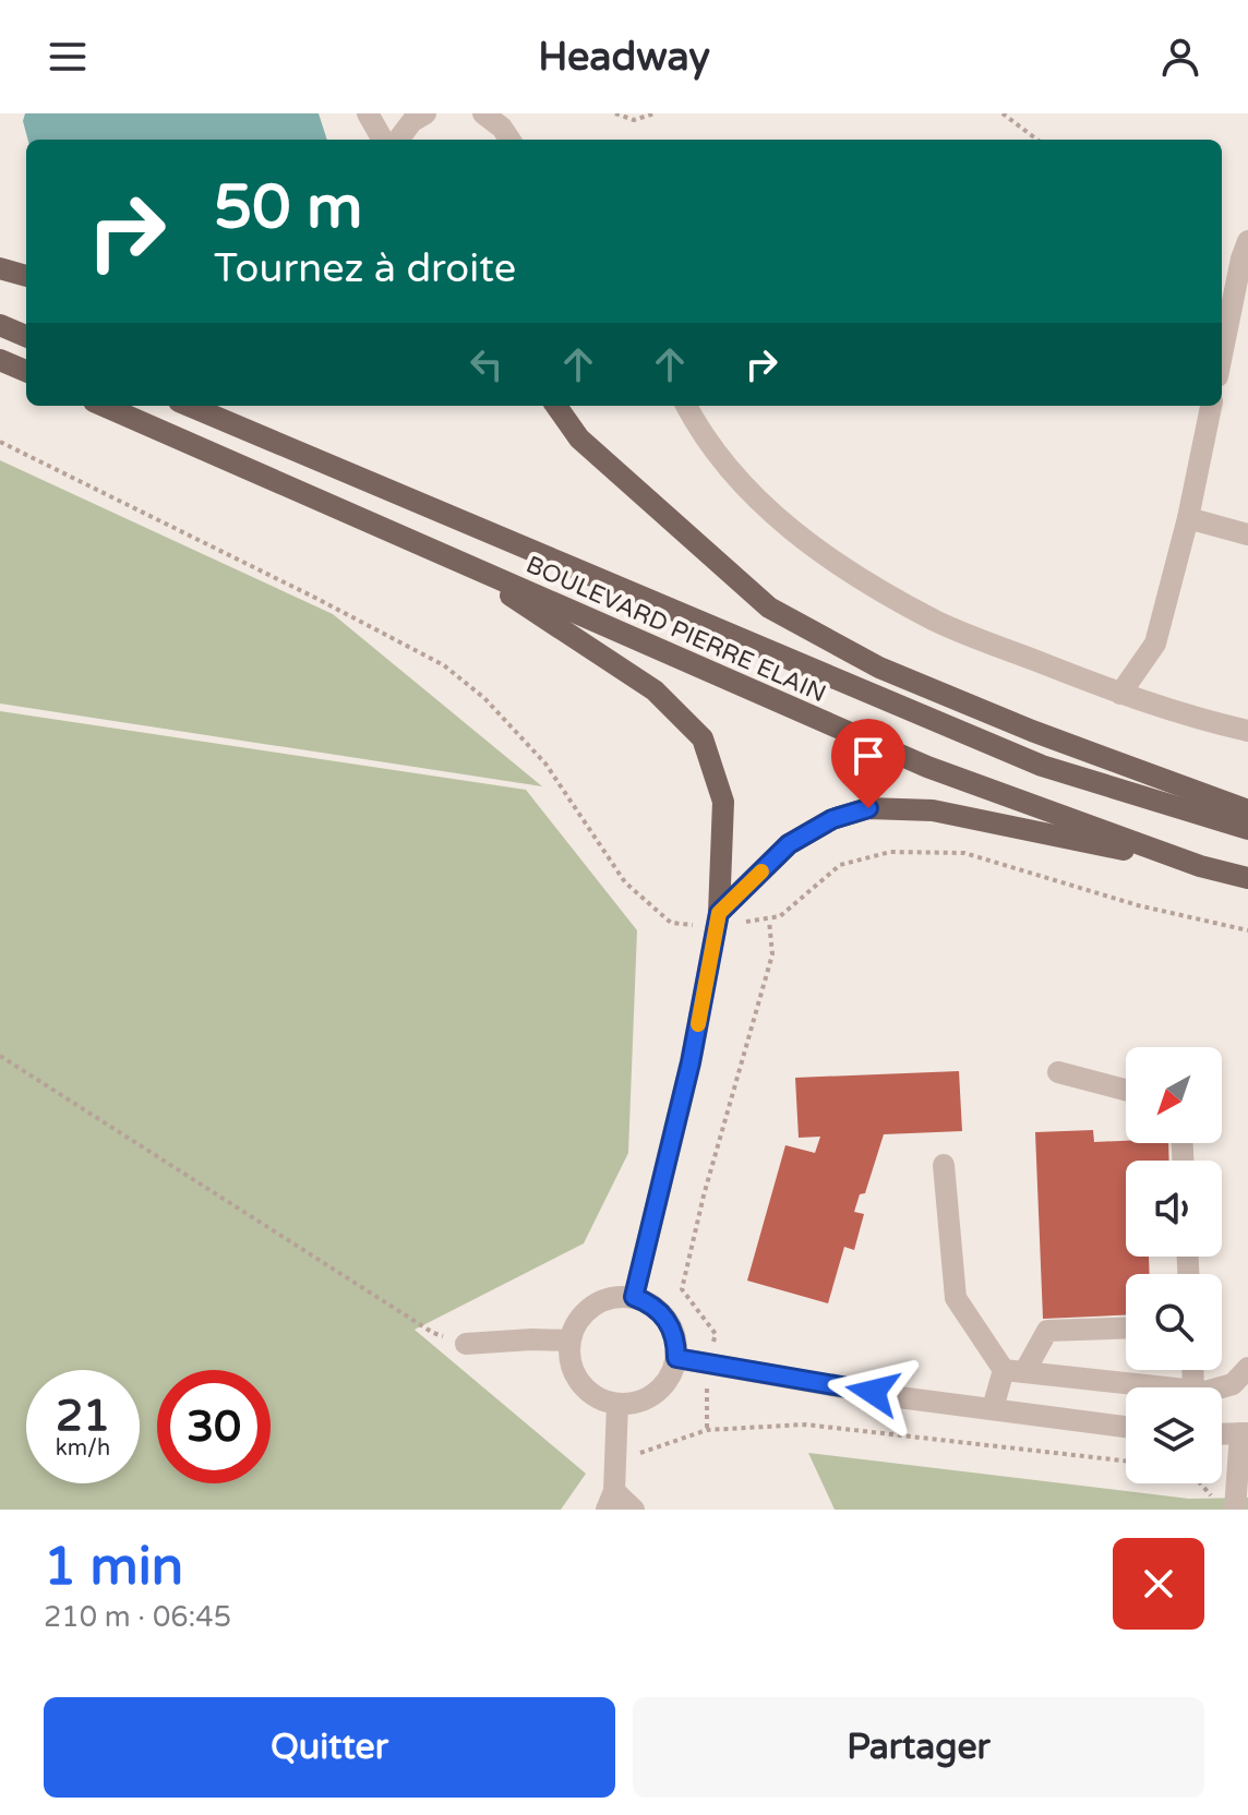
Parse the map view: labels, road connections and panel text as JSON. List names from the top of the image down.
{
  "streets": {
    "main road": ["BOULEVARD PIERRE ELAIN"]
  },
  "north": "bottom left",
  "page": {
    "header": "Headway",
    "turn": ["50 m", "Tournez à droite"],
    "speed": "21 km/h",
    "limit": "30",
    "heading": ["1 min", "210 m · 06:45"],
    "buttons": ["Quitter", "Partager"]
  }
}
